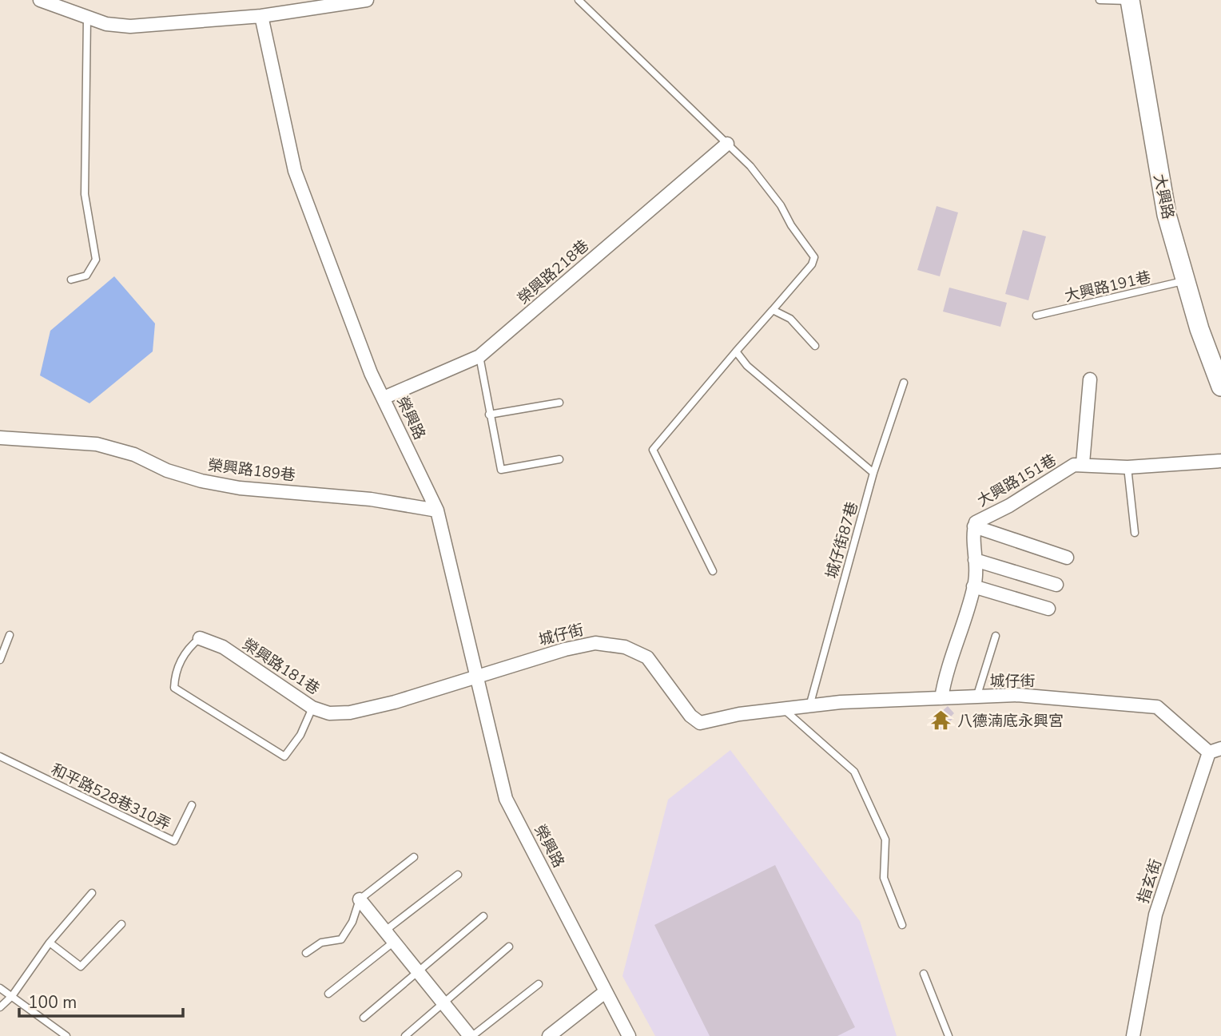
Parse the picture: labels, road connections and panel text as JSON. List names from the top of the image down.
{
  "streets": {
    "street": [
      "大興路",
      "榮興路218巷",
      "榮興路",
      "榮興路189巷",
      "大興路151巷",
      "城仔街",
      "榮興路181巷",
      "指玄街"
    ],
    "lane": ["大興路191巷", "城仔街87巷", "和平路528巷310弄"]
  },
  "crossings": [
    ["大興路", "大興路191巷"],
    ["榮興路218巷", "榮興路"],
    ["榮興路", "榮興路189巷"],
    ["榮興路", "城仔街"],
    ["榮興路", "榮興路181巷"],
    ["大興路151巷", "城仔街"],
    ["城仔街87巷", "城仔街"],
    ["城仔街", "榮興路181巷"],
    ["城仔街", "指玄街"]
  ],
  "places": {
    "temple": ["八德湳底永興宮"]
  },
  "scale_bar": "100 m"
}
